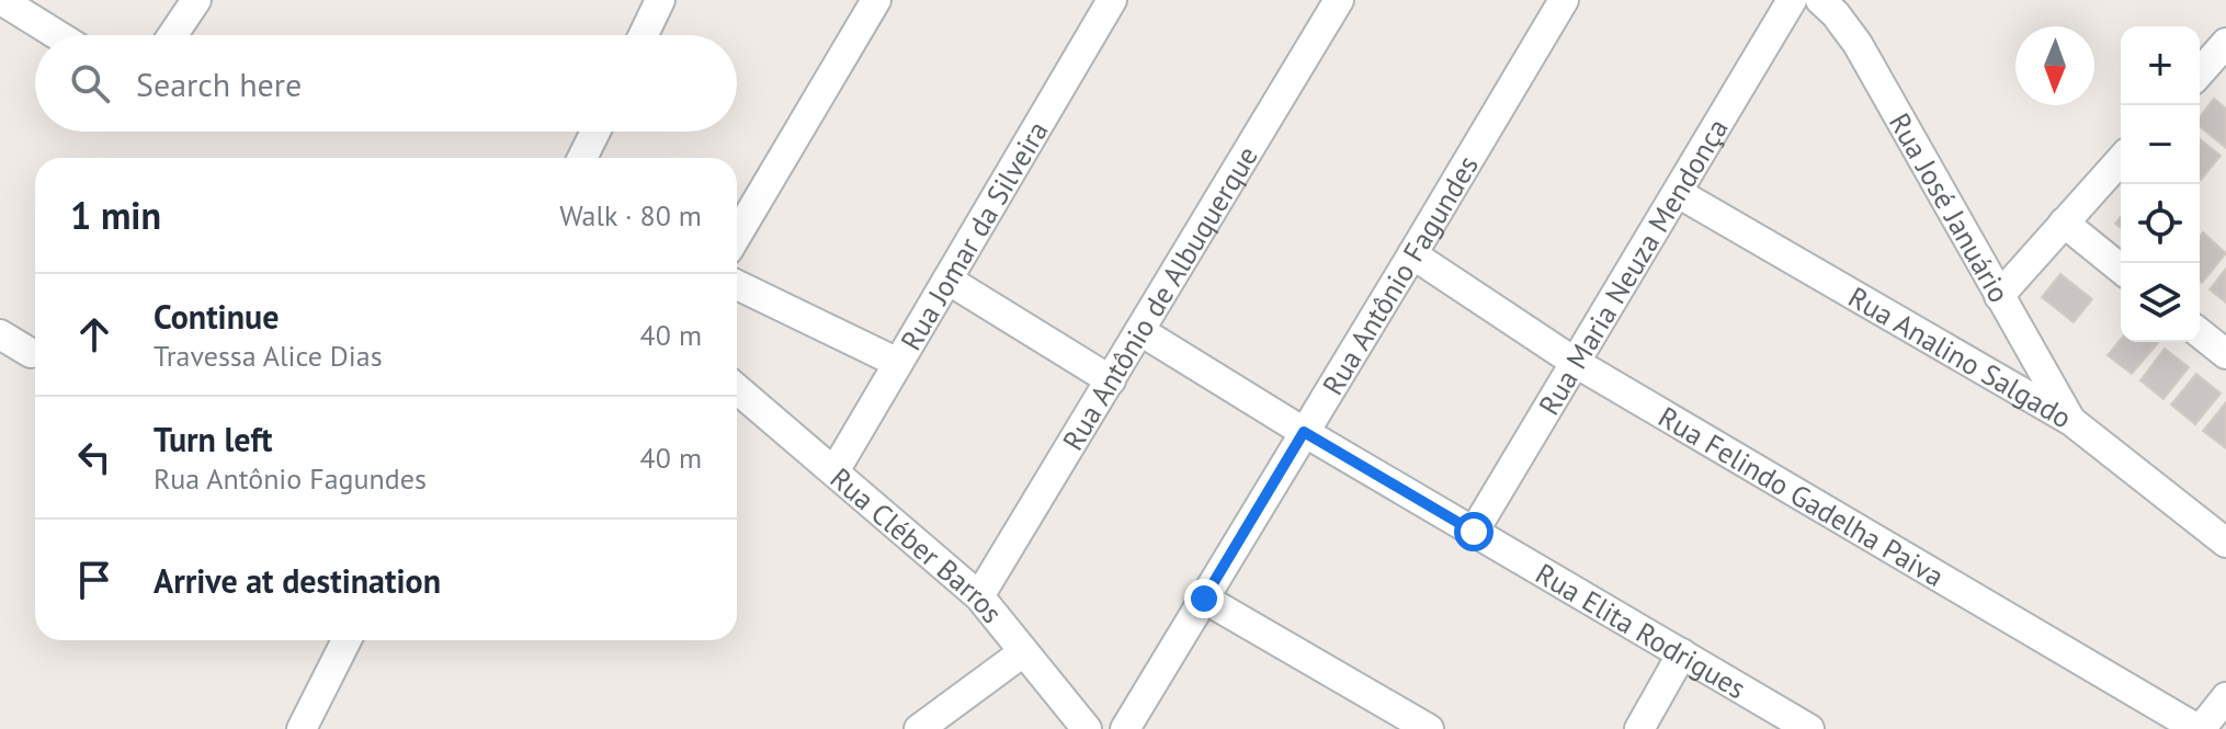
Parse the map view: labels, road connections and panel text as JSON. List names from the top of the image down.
{
  "streets": {
    "street": [
      "Rua José Januário",
      "Rua Jomar da Silveira",
      "Rua Maria Neuza Mendonça",
      "Rua Antônio Fagundes",
      "Rua Antônio de Albuquerque",
      "Rua Analino Salgado",
      "Rua Felindo Gadelha Paiva",
      "Rua Cléber Barros",
      "Rua Elita Rodrigues"
    ]
  },
  "crossings": [
    ["Rua José Januário", "Rua Analino Salgado"],
    ["Rua Jomar da Silveira", "Rua Cléber Barros"],
    ["Rua Maria Neuza Mendonça", "Rua Analino Salgado"],
    ["Rua Maria Neuza Mendonça", "Rua Felindo Gadelha Paiva"],
    ["Rua Maria Neuza Mendonça", "Rua Elita Rodrigues"],
    ["Rua Antônio Fagundes", "Rua Felindo Gadelha Paiva"],
    ["Rua Antônio Fagundes", "Rua Elita Rodrigues"],
    ["Rua Antônio de Albuquerque", "Rua Cléber Barros"],
    ["Rua Antônio de Albuquerque", "Rua Elita Rodrigues"]
  ],
  "north": "bottom",
  "page": {
    "map_buttons": ["+", "−"],
    "search": "Search here",
    "heading": ["1 min", "Walk · 80 m"],
    "list": [
      ["Continue", "Travessa Alice Dias", "40 m"],
      ["Turn left", "Rua Antônio Fagundes", "40 m"],
      "Arrive at destination"
    ]
  }
}
